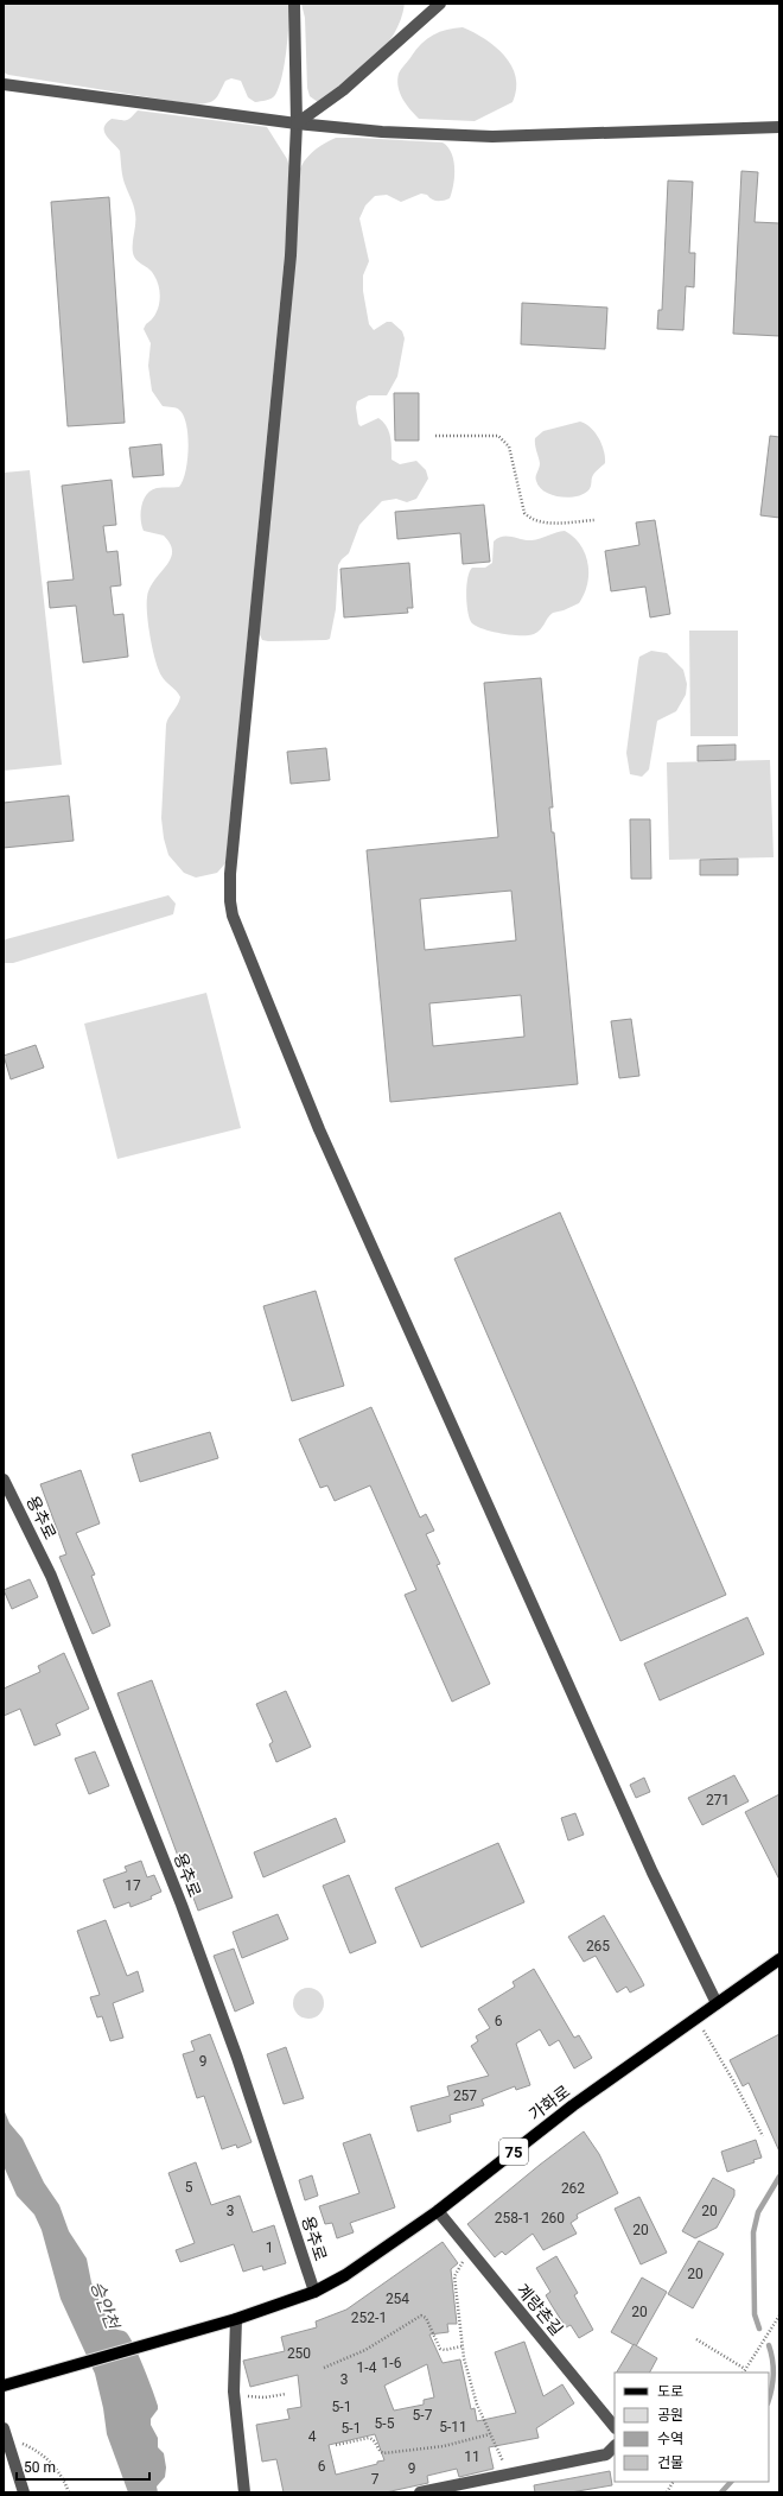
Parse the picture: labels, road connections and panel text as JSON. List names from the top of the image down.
{
  "streets": {
    "main road": ["가화로", "75"],
    "street": ["용추로", "계량촌길"]
  },
  "crossings": [
    ["용추로", "가화로"],
    ["가화로", "75"],
    ["가화로", "계량촌길"]
  ],
  "water": ["승안천"],
  "house_numbers": [
    "271",
    "17",
    "265",
    "6",
    "9",
    "257",
    "5",
    "262",
    "3",
    "20",
    "258-1",
    "260",
    "20",
    "1",
    "20",
    "254",
    "20",
    "252-1",
    "250",
    "1-6",
    "1-4",
    "3",
    "5-1",
    "5-7",
    "5-5",
    "5-11",
    "5-1",
    "4",
    "11",
    "6",
    "9",
    "7"
  ],
  "legend": [
    "도로",
    "공원",
    "수역",
    "건물"
  ],
  "scale_bar": "50 m"
}
